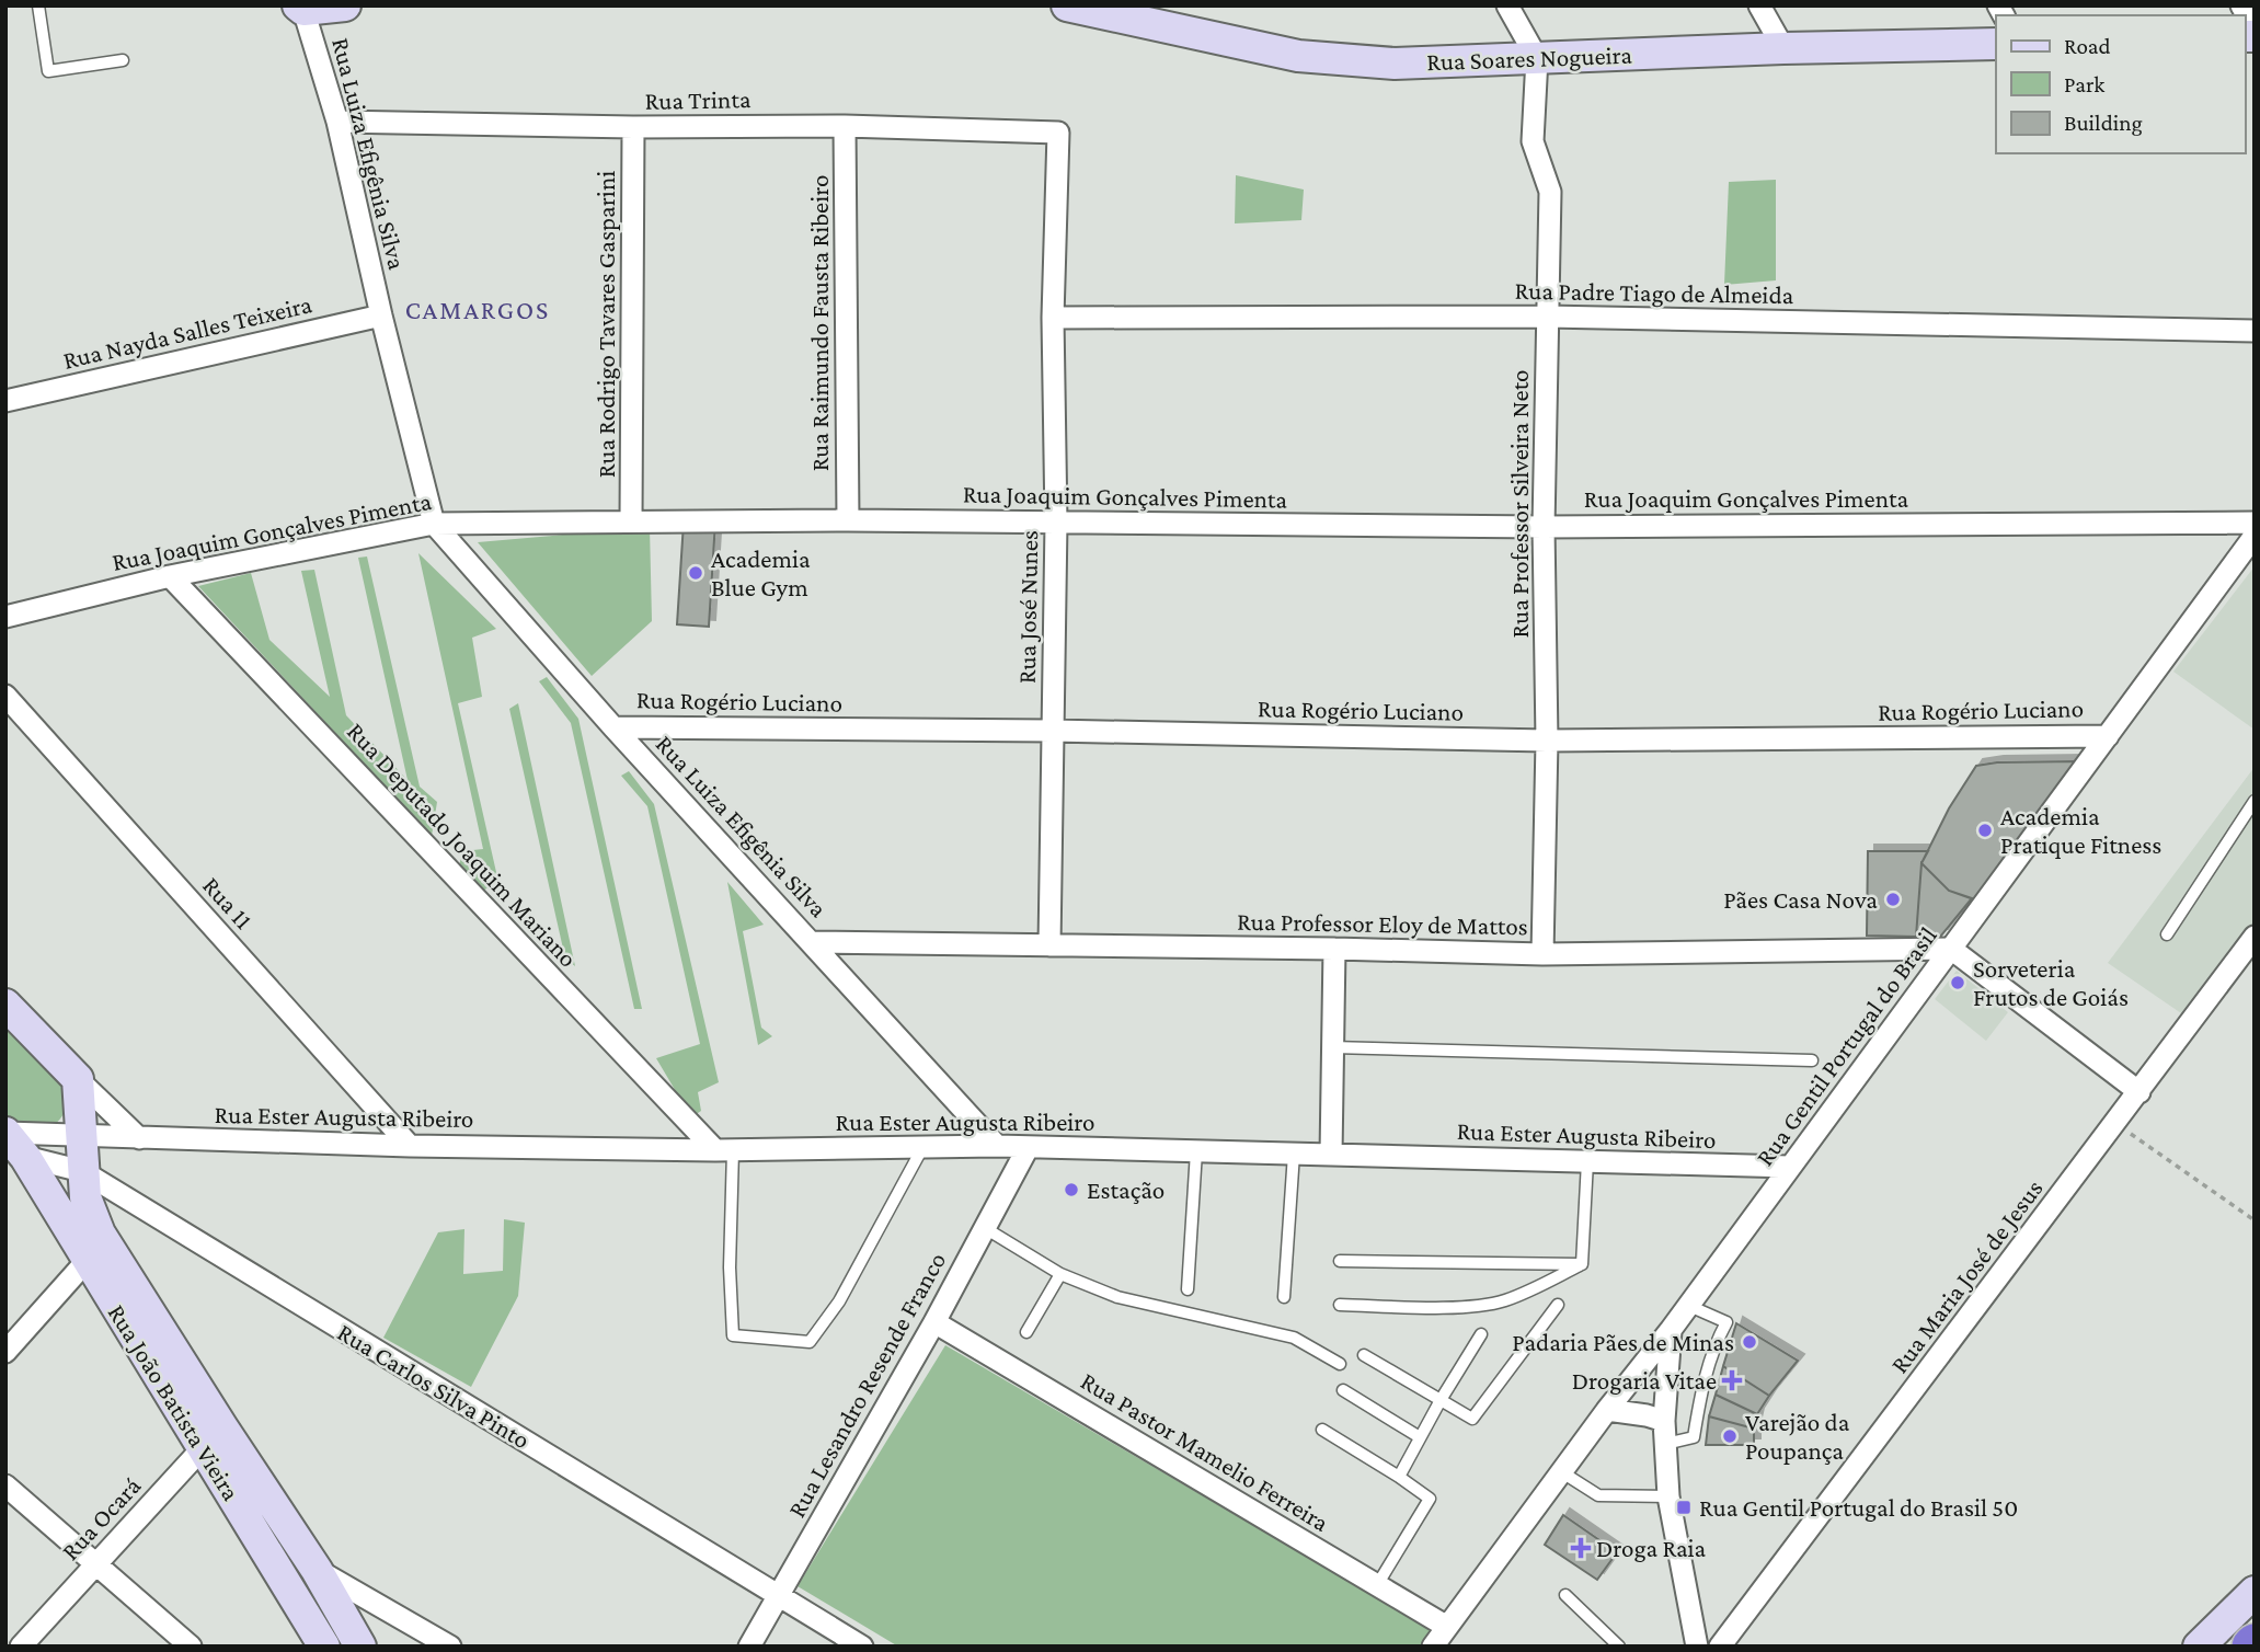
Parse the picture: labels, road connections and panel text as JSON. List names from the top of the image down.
{
  "streets": {
    "street": [
      "Rua Soares Nogueira",
      "Rua Trinta",
      "Rua Luiza Efigênia Silva",
      "Rua Padre Tiago de Almeida",
      "Rua Raimundo Fausta Ribeiro",
      "Rua Rodrigo Tavares Gasparini",
      "Rua Nayda Salles Teixeira",
      "Rua Joaquim Gonçalves Pimenta",
      "Rua Professor Silveira Neto",
      "Rua José Nunes",
      "Rua Rogério Luciano",
      "Rua Deputado Joaquim Mariano",
      "Rua 11",
      "Rua Professor Eloy de Mattos",
      "Rua Gentil Portugal do Brasil",
      "Rua Ester Augusta Ribeiro",
      "Rua Maria José de Jesus",
      "Rua Lesandro Resende Franco",
      "Rua Carlos Silva Pinto",
      "Rua João Batista Vieira",
      "Rua Pastor Mamelio Ferreira",
      "Rua Ocará"
    ]
  },
  "crossings": [
    ["Rua Soares Nogueira", "Rua Professor Silveira Neto"],
    ["Rua Trinta", "Rua Luiza Efigênia Silva"],
    ["Rua Trinta", "Rua Raimundo Fausta Ribeiro"],
    ["Rua Trinta", "Rua Rodrigo Tavares Gasparini"],
    ["Rua Trinta", "Rua José Nunes"],
    ["Rua Luiza Efigênia Silva", "Rua Nayda Salles Teixeira"],
    ["Rua Luiza Efigênia Silva", "Rua Joaquim Gonçalves Pimenta"],
    ["Rua Luiza Efigênia Silva", "Rua Rogério Luciano"],
    ["Rua Luiza Efigênia Silva", "Rua Professor Eloy de Mattos"],
    ["Rua Luiza Efigênia Silva", "Rua Ester Augusta Ribeiro"],
    ["Rua Padre Tiago de Almeida", "Rua Professor Silveira Neto"],
    ["Rua Padre Tiago de Almeida", "Rua José Nunes"],
    ["Rua Raimundo Fausta Ribeiro", "Rua Joaquim Gonçalves Pimenta"],
    ["Rua Rodrigo Tavares Gasparini", "Rua Joaquim Gonçalves Pimenta"],
    ["Rua Joaquim Gonçalves Pimenta", "Rua Professor Silveira Neto"],
    ["Rua Joaquim Gonçalves Pimenta", "Rua José Nunes"],
    ["Rua Joaquim Gonçalves Pimenta", "Rua Deputado Joaquim Mariano"],
    ["Rua Professor Silveira Neto", "Rua Rogério Luciano"],
    ["Rua Professor Silveira Neto", "Rua Professor Eloy de Mattos"],
    ["Rua José Nunes", "Rua Rogério Luciano"],
    ["Rua José Nunes", "Rua Professor Eloy de Mattos"],
    ["Rua Rogério Luciano", "Rua Gentil Portugal do Brasil"],
    ["Rua Deputado Joaquim Mariano", "Rua Ester Augusta Ribeiro"],
    ["Rua 11", "Rua Ester Augusta Ribeiro"],
    ["Rua Professor Eloy de Mattos", "Rua Gentil Portugal do Brasil"],
    ["Rua Gentil Portugal do Brasil", "Rua Ester Augusta Ribeiro"],
    ["Rua Gentil Portugal do Brasil", "Rua Pastor Mamelio Ferreira"],
    ["Rua Ester Augusta Ribeiro", "Rua Lesandro Resende Franco"],
    ["Rua Ester Augusta Ribeiro", "Rua Carlos Silva Pinto"],
    ["Rua Ester Augusta Ribeiro", "Rua João Batista Vieira"],
    ["Rua Lesandro Resende Franco", "Rua Carlos Silva Pinto"],
    ["Rua Lesandro Resende Franco", "Rua Pastor Mamelio Ferreira"],
    ["Rua Carlos Silva Pinto", "Rua João Batista Vieira"],
    ["Rua João Batista Vieira", "Rua Ocará"]
  ],
  "districts": ["CAMARGOS"],
  "places": {
    "other": [
      "Academia Blue Gym",
      "Academia Pratique Fitness",
      "Pães Casa Nova",
      "Sorveteria Frutos de Goiás",
      "Estação",
      "Padaria Pães de Minas",
      "Varejão da Poupança"
    ],
    "health": ["Drogaria Vitae", "Droga Raia"],
    "transit": ["Rua Gentil Portugal do Brasil 50"]
  },
  "legend": ["Road", "Park", "Building"]
}
